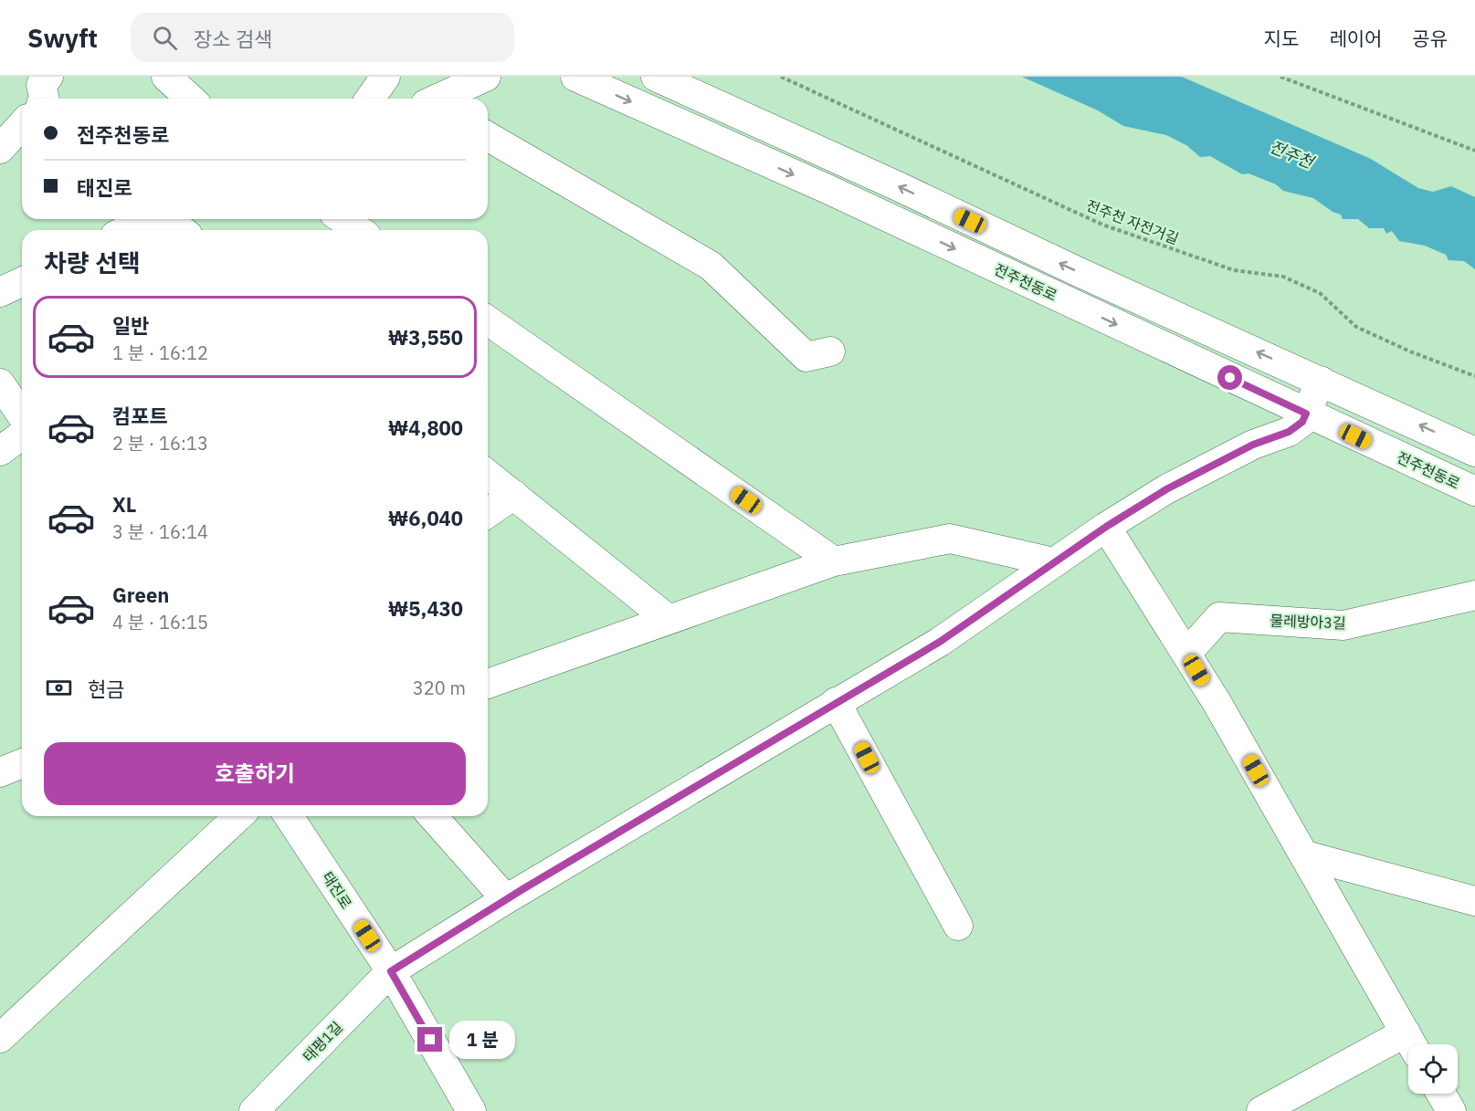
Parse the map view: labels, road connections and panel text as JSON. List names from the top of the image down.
{
  "streets": {
    "street": [
      "전주천동로",
      "물레방아3길",
      "태진로",
      "태평1길"
    ],
    "path": ["전주천 자전거길"]
  },
  "crossings": [
    ["전주천동로", "태평1길"],
    ["태진로", "태평1길"]
  ],
  "water": ["전주천"],
  "page": {
    "header": "Swyft",
    "search": "장소 검색",
    "nav": ["지도", "레이어", "공유"],
    "banner": ["전주천동로", "태진로"],
    "heading": "차량 선택",
    "list": [
      {
        "name": "일반",
        "note": "1 분 · 16:12",
        "value": "₩3,550"
      },
      {
        "name": "컴포트",
        "note": "2 분 · 16:13",
        "value": "₩4,800"
      },
      {
        "name": "XL",
        "note": "3 분 · 16:14",
        "value": "₩6,040"
      },
      {
        "name": "Green",
        "note": "4 분 · 16:15",
        "value": "₩5,430"
      }
    ],
    "pay": ["현금", "320 m"],
    "buttons": "호출하기",
    "bubble": "1 분"
  }
}
